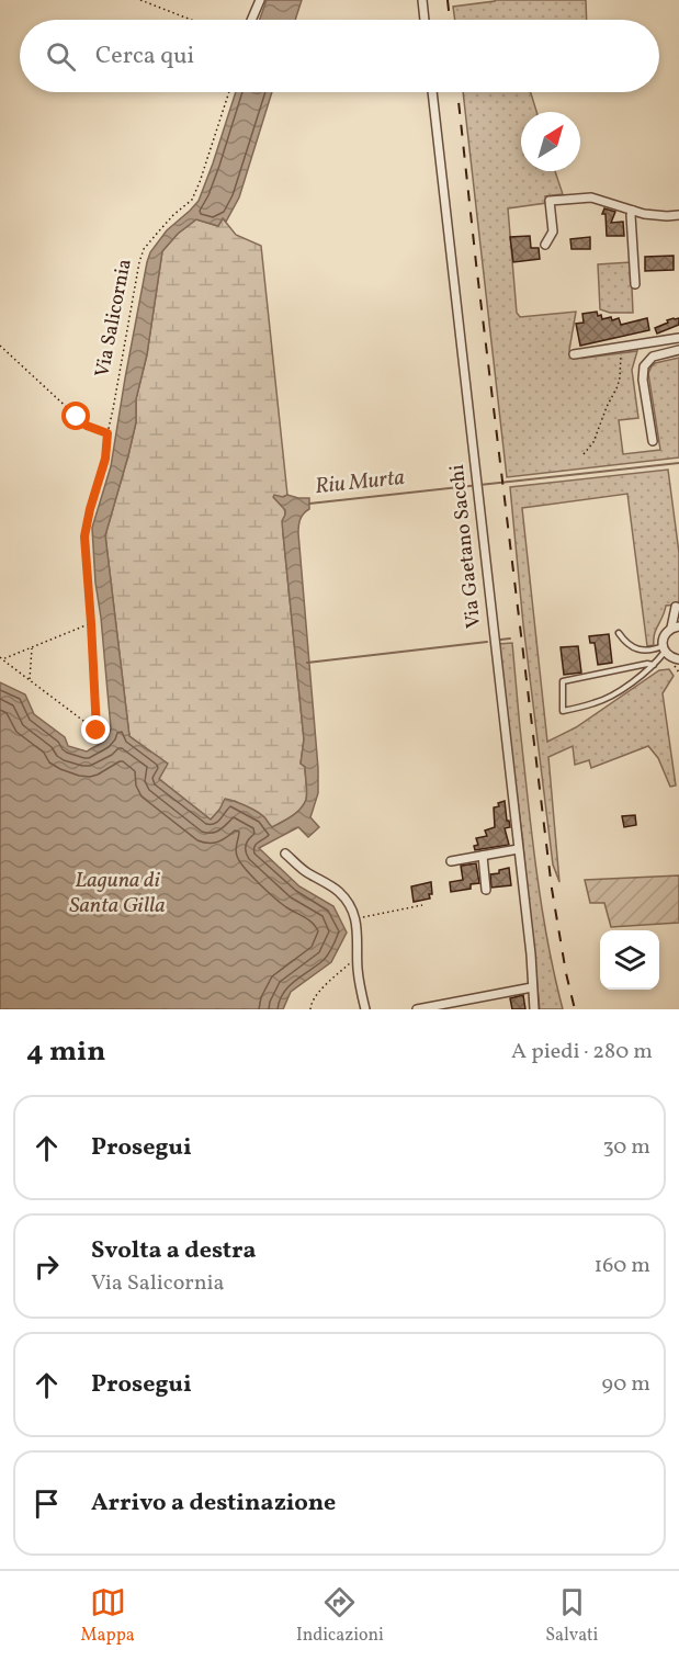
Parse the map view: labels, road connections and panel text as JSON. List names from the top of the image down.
{
  "streets": {
    "street": ["Via Gaetano Sacchi"],
    "path": ["Via Salicornia"]
  },
  "water": ["Riu Murta", "Laguna di Santa Gilla"],
  "north": "top right",
  "page": {
    "search": "Cerca qui",
    "heading": ["4 min", "A piedi · 280 m"],
    "list": [
      ["Prosegui", "30 m"],
      ["Svolta a destra", "Via Salicornia", "160 m"],
      ["Prosegui", "90 m"],
      "Arrivo a destinazione"
    ],
    "nav": ["Mappa", "Indicazioni", "Salvati"]
  }
}
